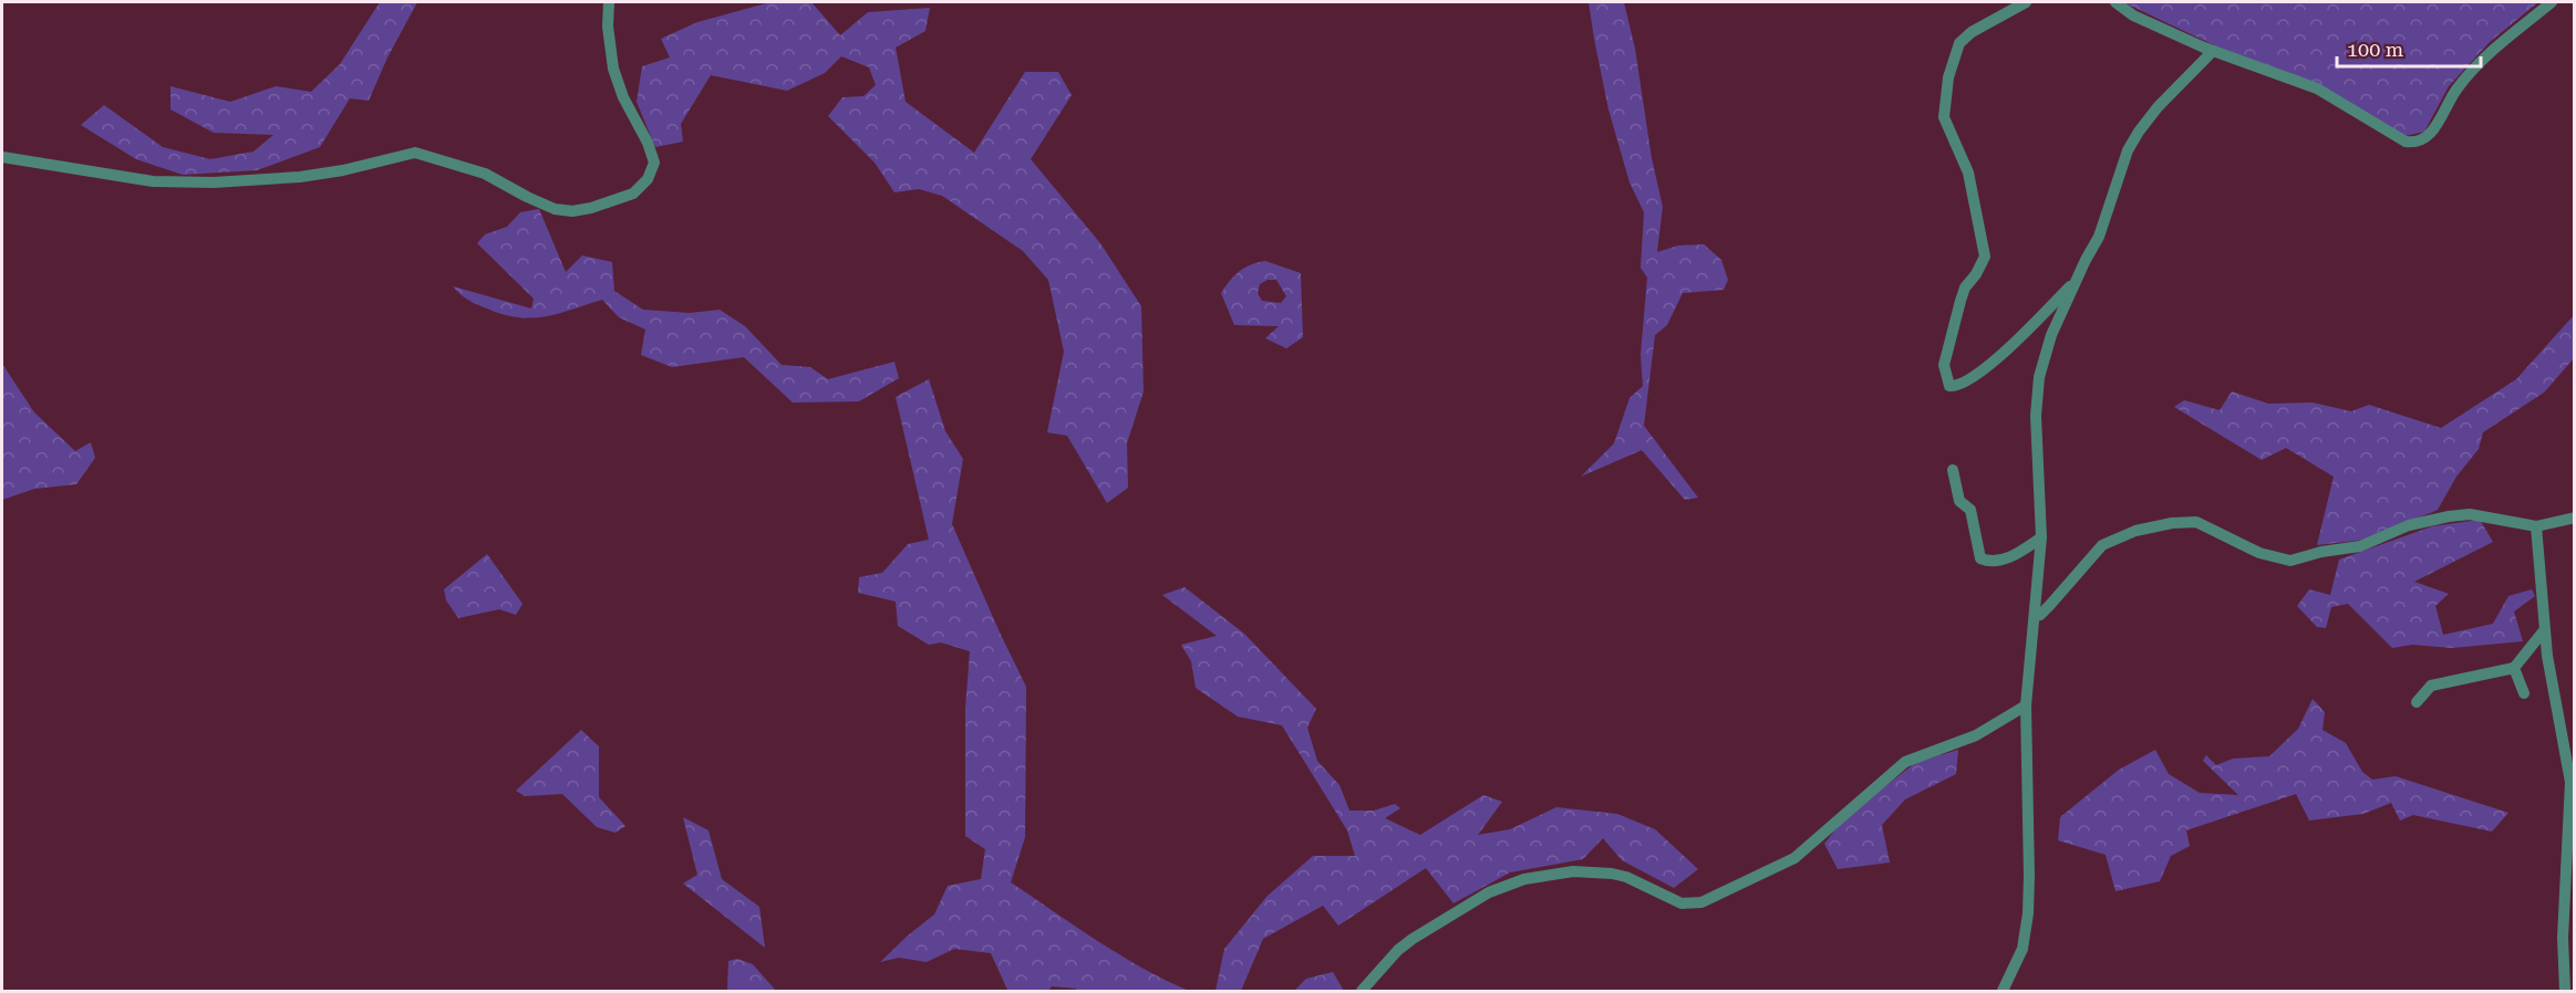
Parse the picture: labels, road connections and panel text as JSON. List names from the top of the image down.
{
  "scale_bar": "100 m"
}
